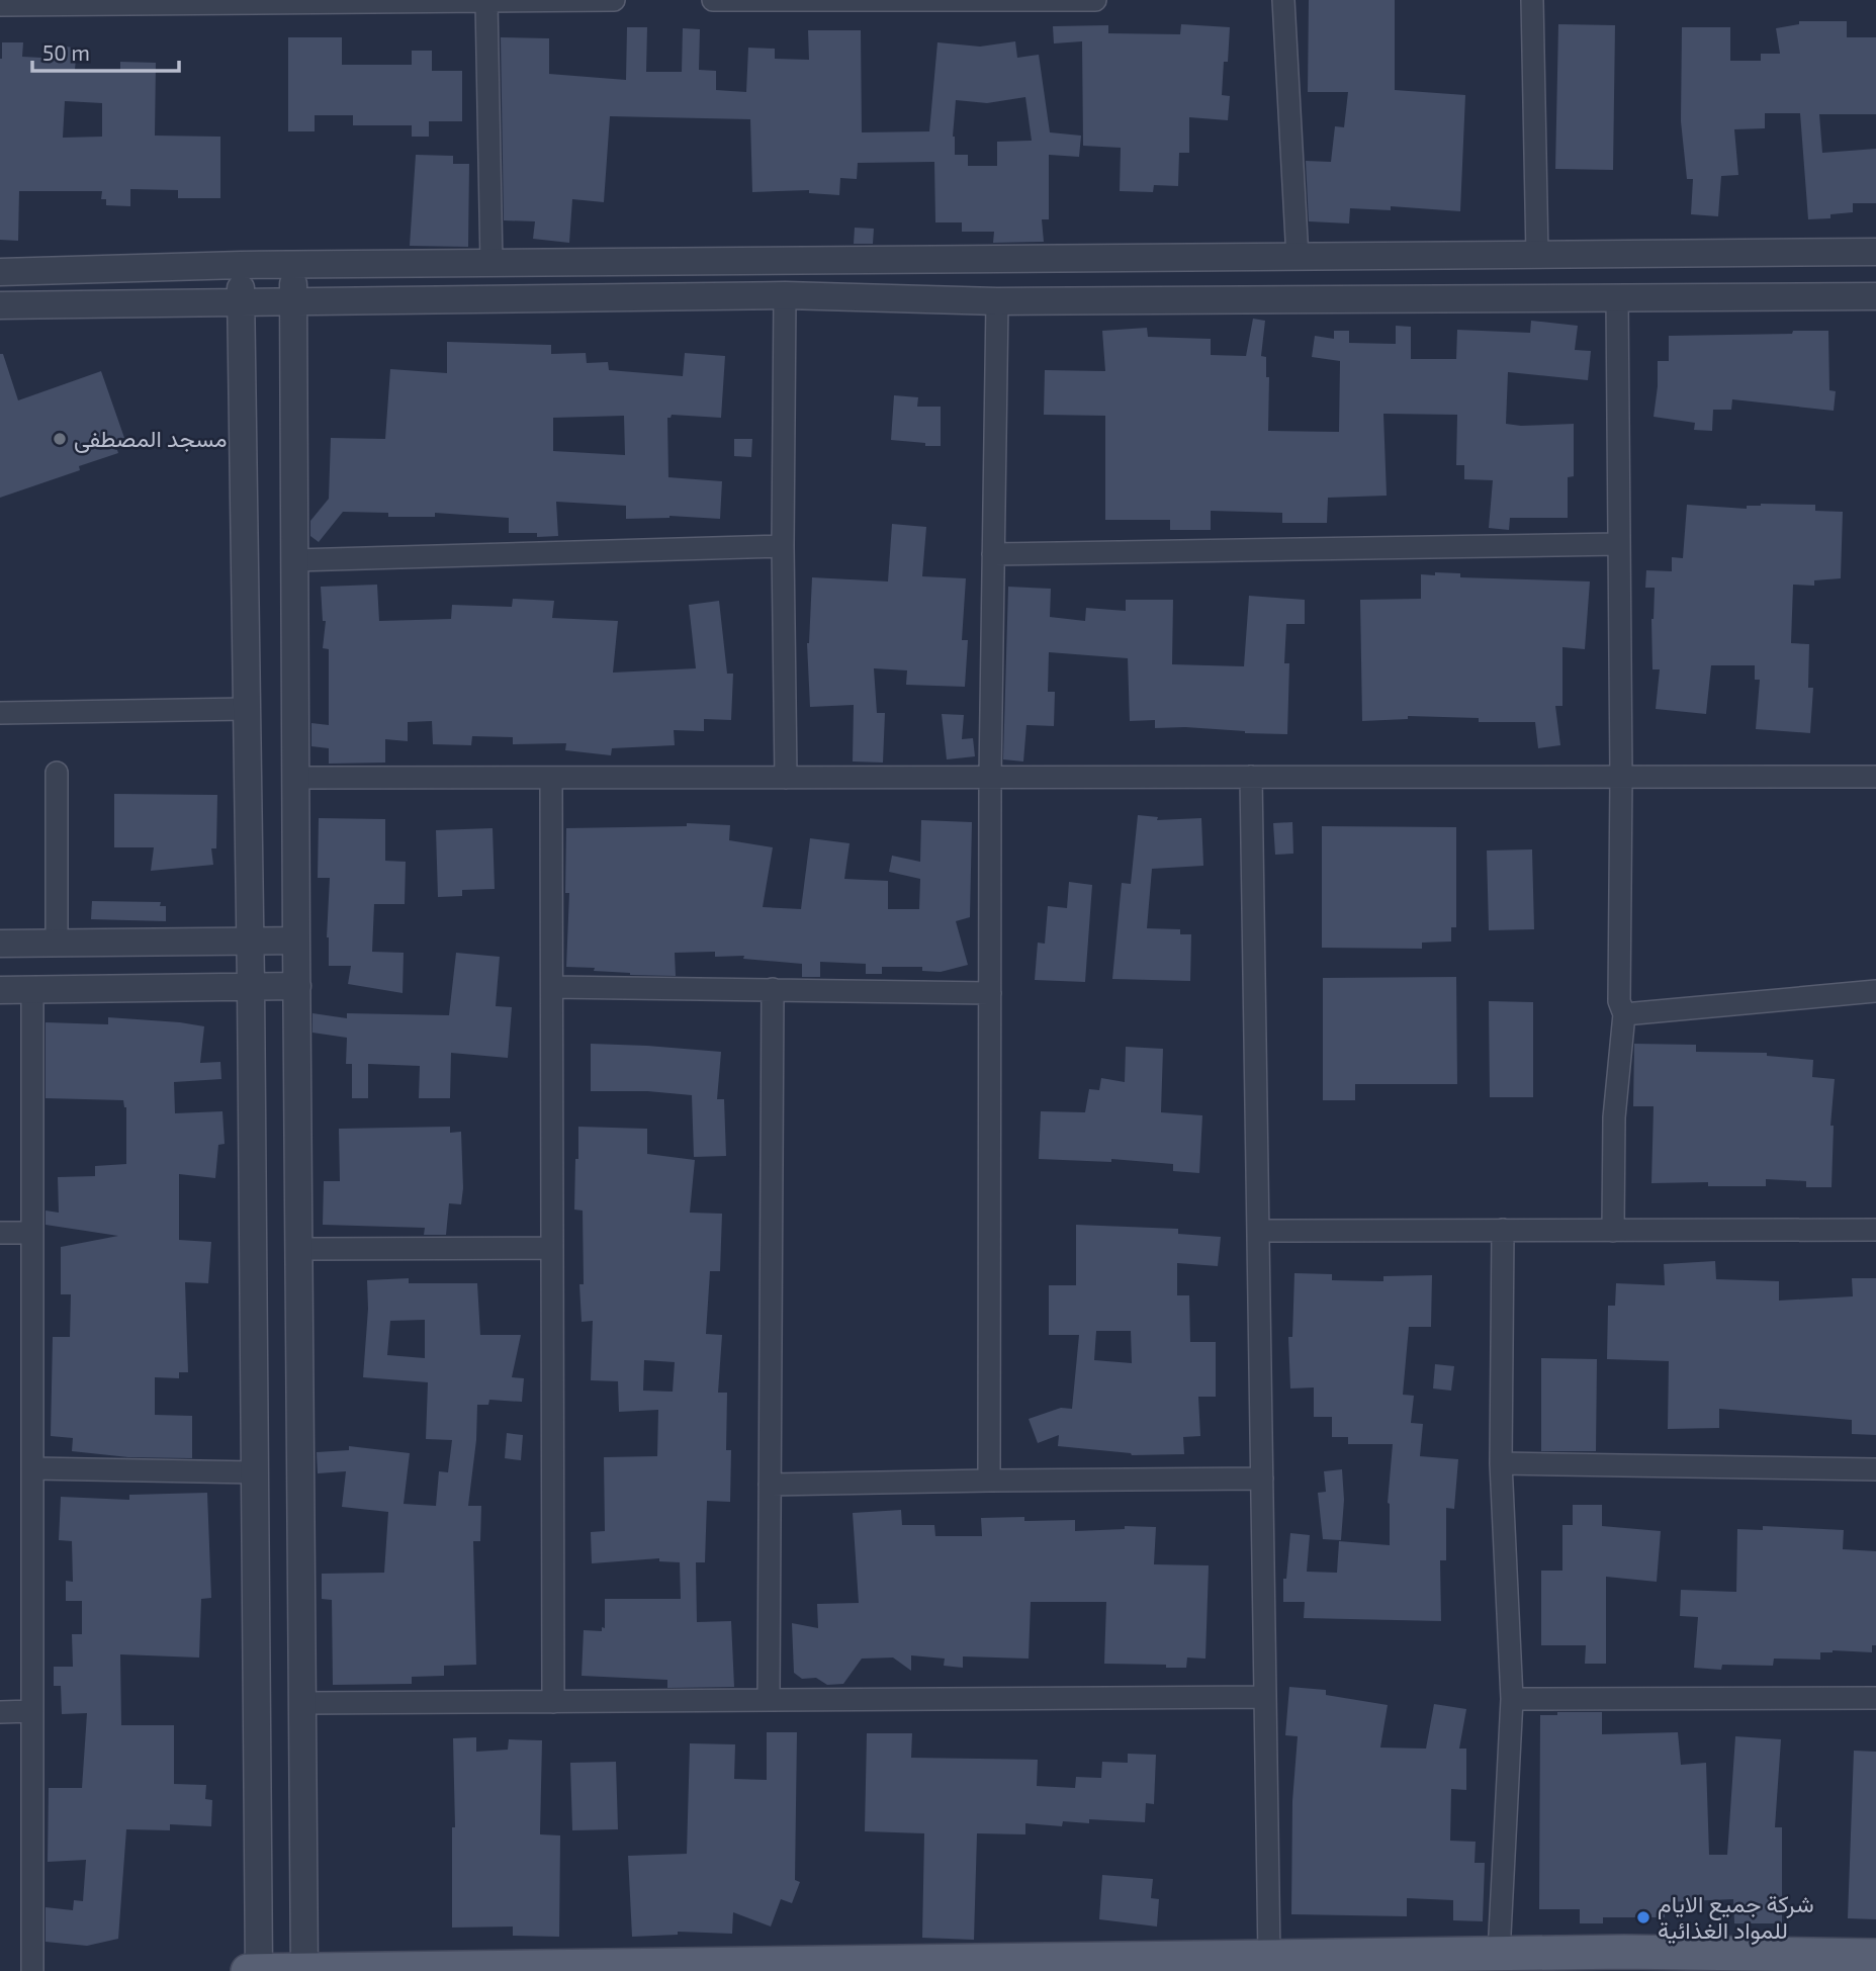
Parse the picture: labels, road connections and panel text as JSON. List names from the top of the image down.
{
  "places": ["مسجد المصطفى", "شركة جميع الايام للمواد الغذائية"],
  "scale_bar": "50 m"
}
